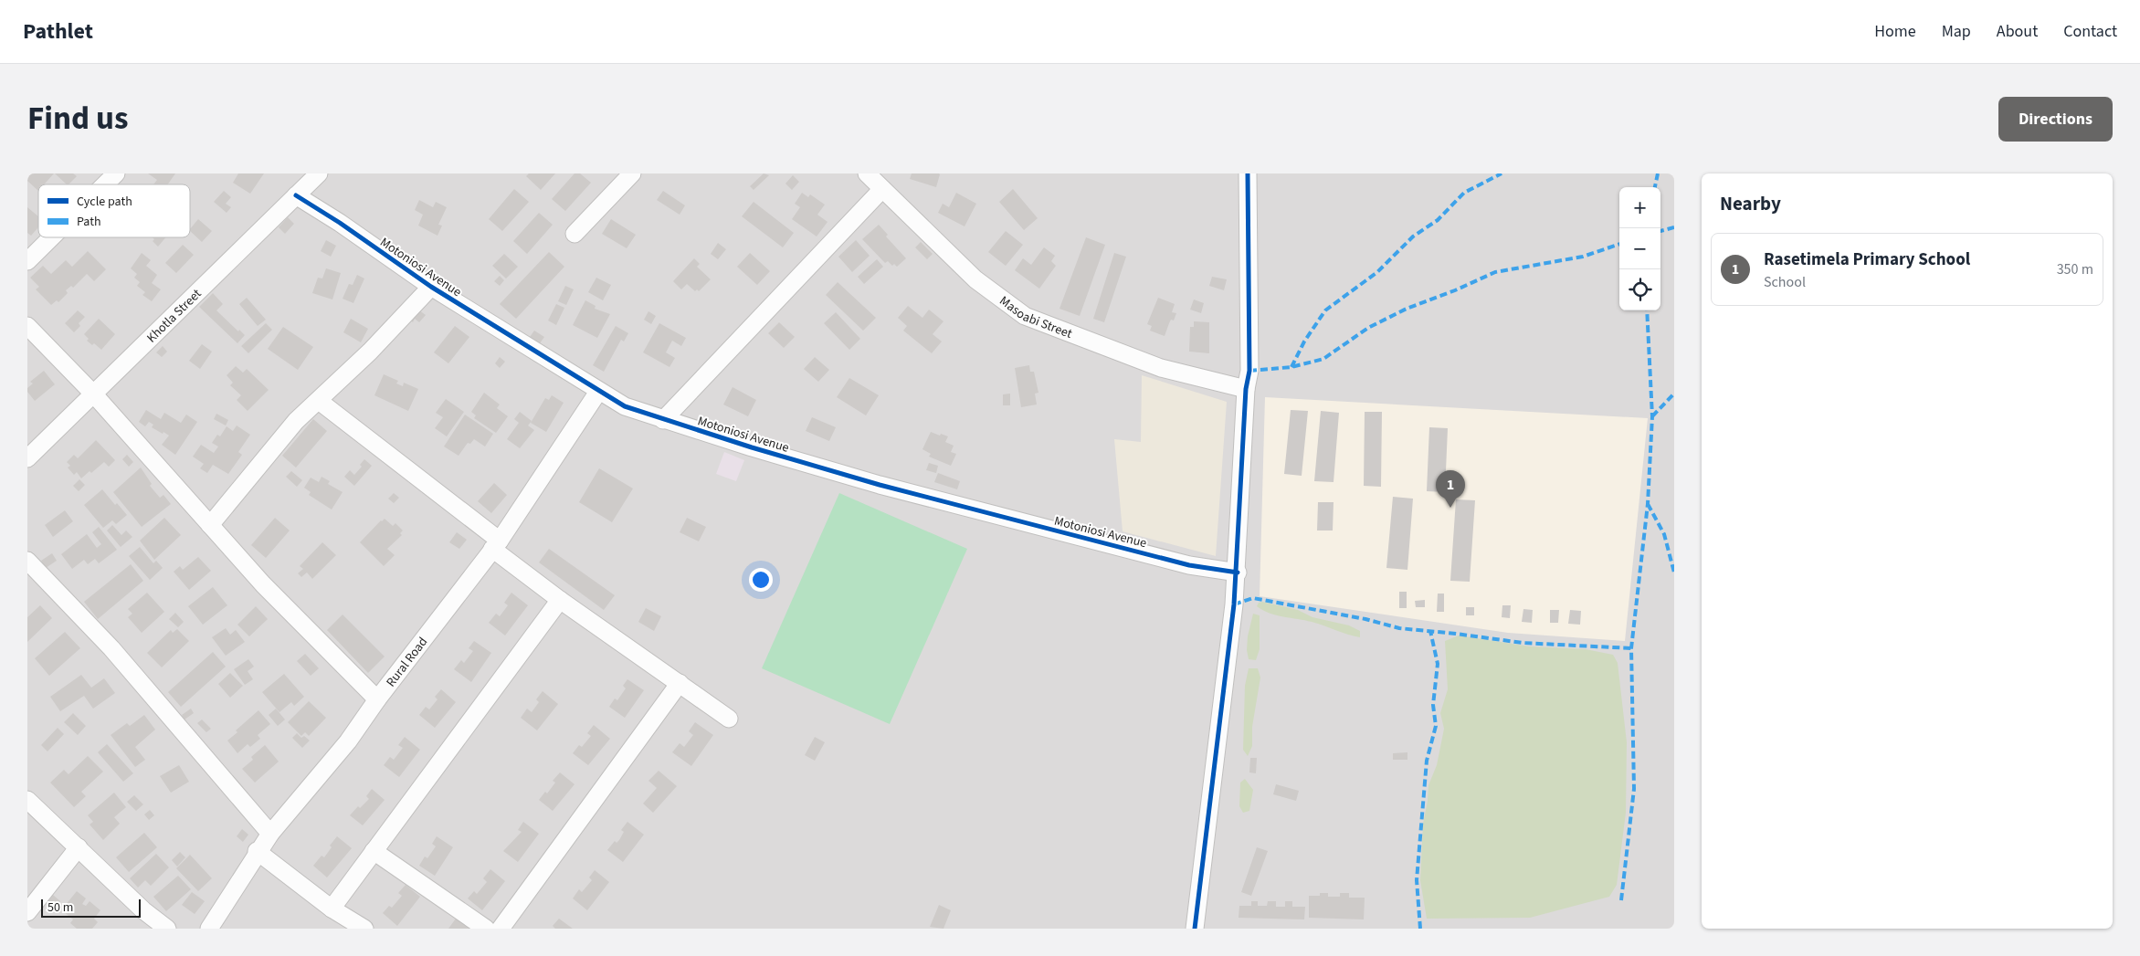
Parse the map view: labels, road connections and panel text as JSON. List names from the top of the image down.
{
  "streets": {
    "street": [
      "Motoniosi Avenue",
      "Masoabi Street",
      "Khotla Street",
      "Rural Road"
    ]
  },
  "crossings": [
    ["Motoniosi Avenue", "Khotla Street"],
    ["Motoniosi Avenue", "Rural Road"]
  ],
  "legend": ["Cycle path", "Path"],
  "scale_bar": "50 m",
  "page": {
    "header": "Pathlet",
    "nav": [
      "Home",
      "Map",
      "About",
      "Contact"
    ],
    "title": "Find us",
    "buttons": "Directions",
    "heading": "Nearby",
    "map_buttons": ["+", "−"],
    "list": [
      {
        "mark": "1",
        "name": "Rasetimela Primary School",
        "note": "School",
        "value": "350 m"
      }
    ],
    "pins": "1",
    "scale": "50 m"
  }
}
